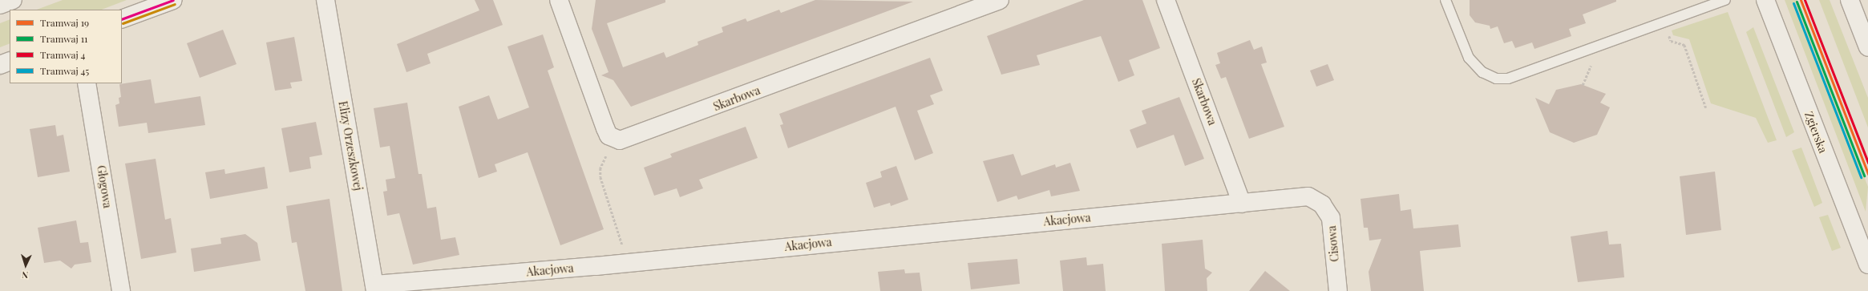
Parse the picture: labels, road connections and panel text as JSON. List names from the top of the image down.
{
  "streets": {
    "street": [
      "Skarbowa",
      "Zgierska",
      "Elizy Orzeszkowej",
      "Głogowa",
      "Akacjowa",
      "Cisowa"
    ]
  },
  "crossings": [
    ["Skarbowa", "Akacjowa"],
    ["Skarbowa", "Cisowa"],
    ["Elizy Orzeszkowej", "Akacjowa"],
    ["Akacjowa", "Cisowa"]
  ],
  "lines": [
    "tram line 19",
    "tram line 4",
    "tram line 11",
    "tram line 45"
  ],
  "legend": [
    "Tramwaj 19",
    "Tramwaj 11",
    "Tramwaj 4",
    "Tramwaj 45"
  ],
  "north": "bottom"
}
